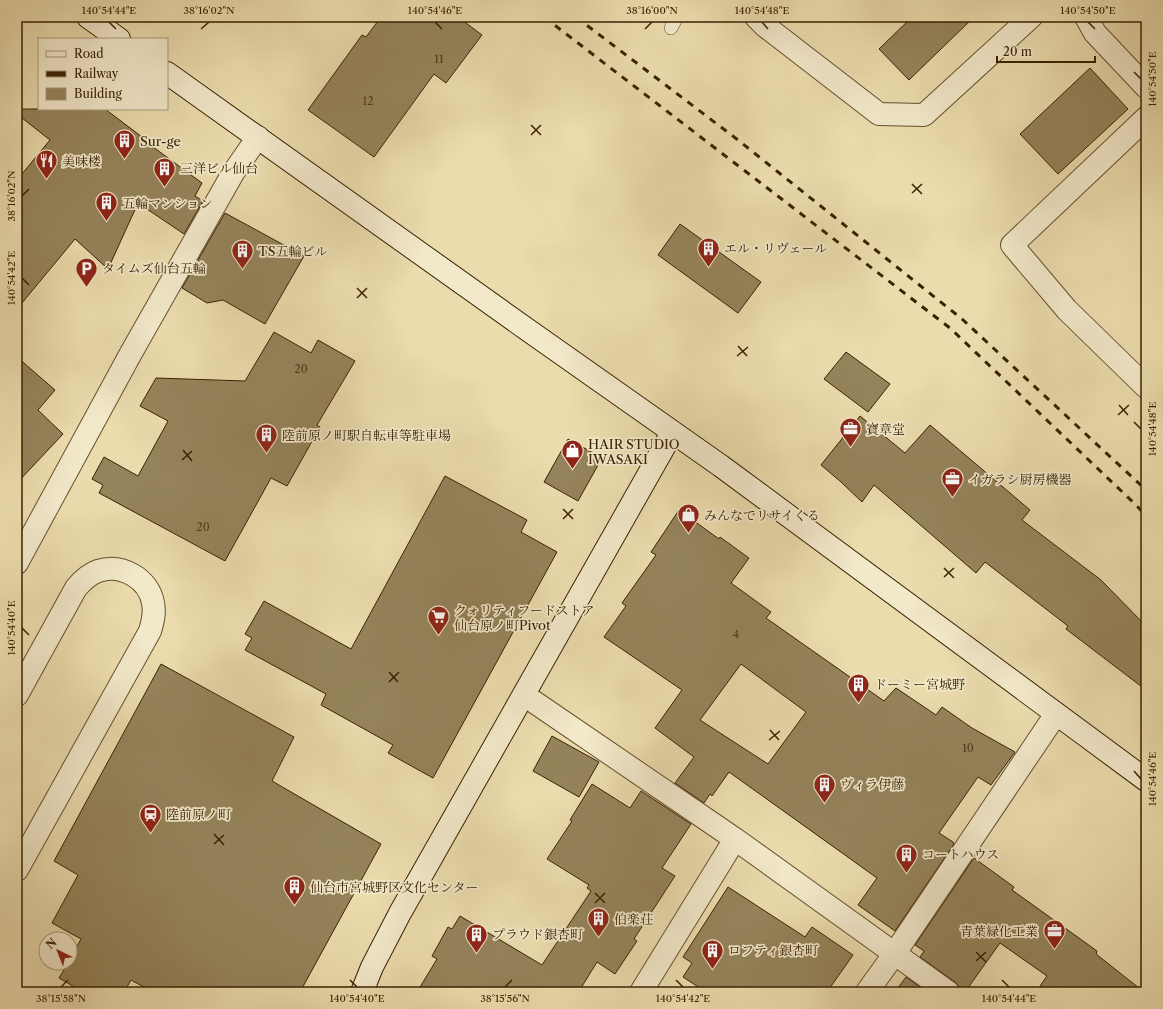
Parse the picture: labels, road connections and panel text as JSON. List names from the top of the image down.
{
  "places": {
    "building": [
      "Sur-ge",
      "三洋ビル仙台",
      "五輪マンション",
      "エル・リヴェール",
      "TS五輪ビル",
      "陸前原ノ町駅自転車等駐車場",
      "ドーミー宮城野",
      "ヴィラ伊藤",
      "コートハウス",
      "仙台市宮城野区文化センター",
      "伯楽荘",
      "プラウド銀杏町",
      "ロフティ銀杏町"
    ],
    "restaurant": ["美味楼"],
    "parking": ["タイムズ仙台五輪"],
    "office": ["寶章堂", "イガラシ厨房機器", "青葉緑化工業"],
    "shop": ["HAIR STUDIO IWASAKI", "みんなでリサイくる"],
    "supermarket": ["クォリティフードストア 仙台原ノ町Pivot"],
    "station": ["陸前原ノ町"]
  },
  "house_numbers": [
    "11",
    "12",
    "20",
    "20",
    "4",
    "10"
  ],
  "legend": ["Road", "Railway", "Building"],
  "scale_bar": "20 m",
  "north": "top left",
  "coordinates": [
    "140°54'44\"E",
    "38°16'02\"N",
    "140°54'46\"E",
    "38°16'00\"N",
    "140°54'48\"E",
    "140°54'50\"E",
    "140°54'42\"E",
    "140°54'40\"E",
    "38°15'58\"N",
    "38°15'56\"N"
  ]
}
